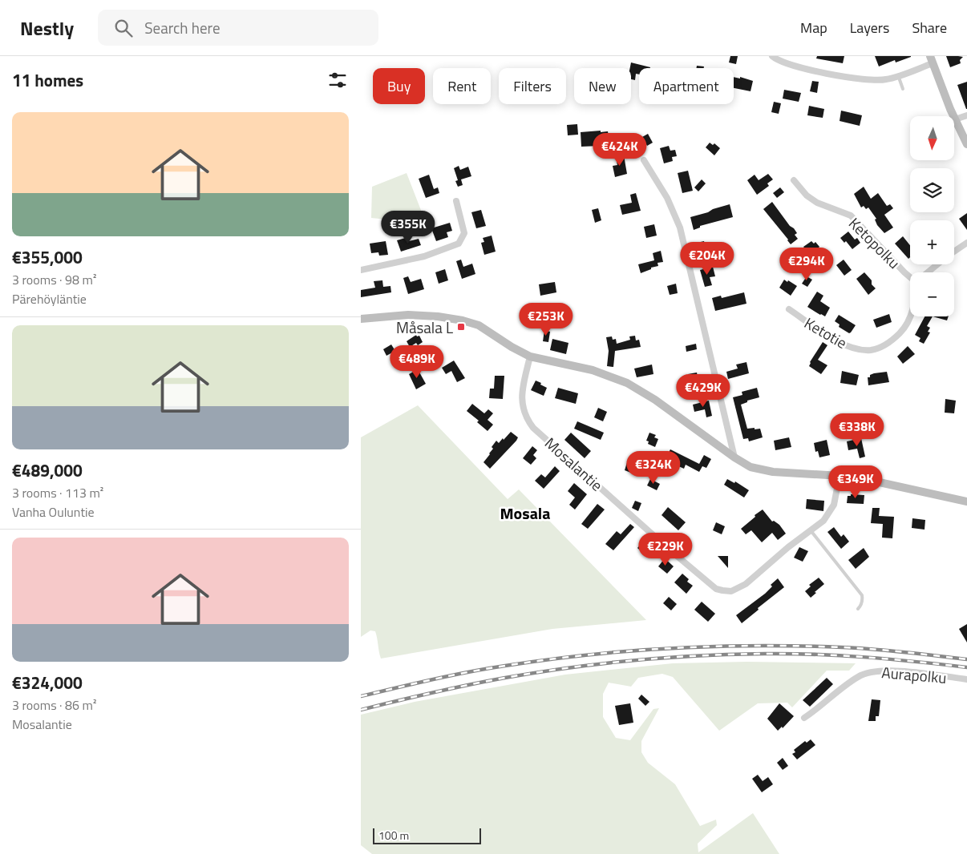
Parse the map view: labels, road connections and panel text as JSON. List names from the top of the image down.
{
  "streets": {
    "street": [
      "Ketopolku",
      "Ketotie",
      "Mosalantie",
      "Aurapolku"
    ]
  },
  "districts": ["Mosala"],
  "places": {
    "transit": ["Måsala L"]
  },
  "scale_bar": "100 m",
  "north": "bottom",
  "page": {
    "header": "Nestly",
    "search": "Search here",
    "nav": ["Map", "Layers", "Share"],
    "heading": "11 homes",
    "chip": [
      "Buy",
      "Rent",
      "Filters",
      "New",
      "Apartment"
    ],
    "list": [
      {
        "name": "€355,000",
        "note": "3 rooms · 98 m² · Pärehöyläntie"
      },
      {
        "name": "€489,000",
        "note": "3 rooms · 113 m² · Vanha Ouluntie"
      },
      {
        "name": "€324,000",
        "note": "3 rooms · 86 m² · Mosalantie"
      }
    ],
    "map_buttons": ["+", "−"],
    "price": [
      "€424K",
      "€355K",
      "€204K",
      "€294K",
      "€253K",
      "€489K",
      "€429K",
      "€338K",
      "€324K",
      "€349K",
      "€229K"
    ],
    "scale": "100 m"
  }
}
